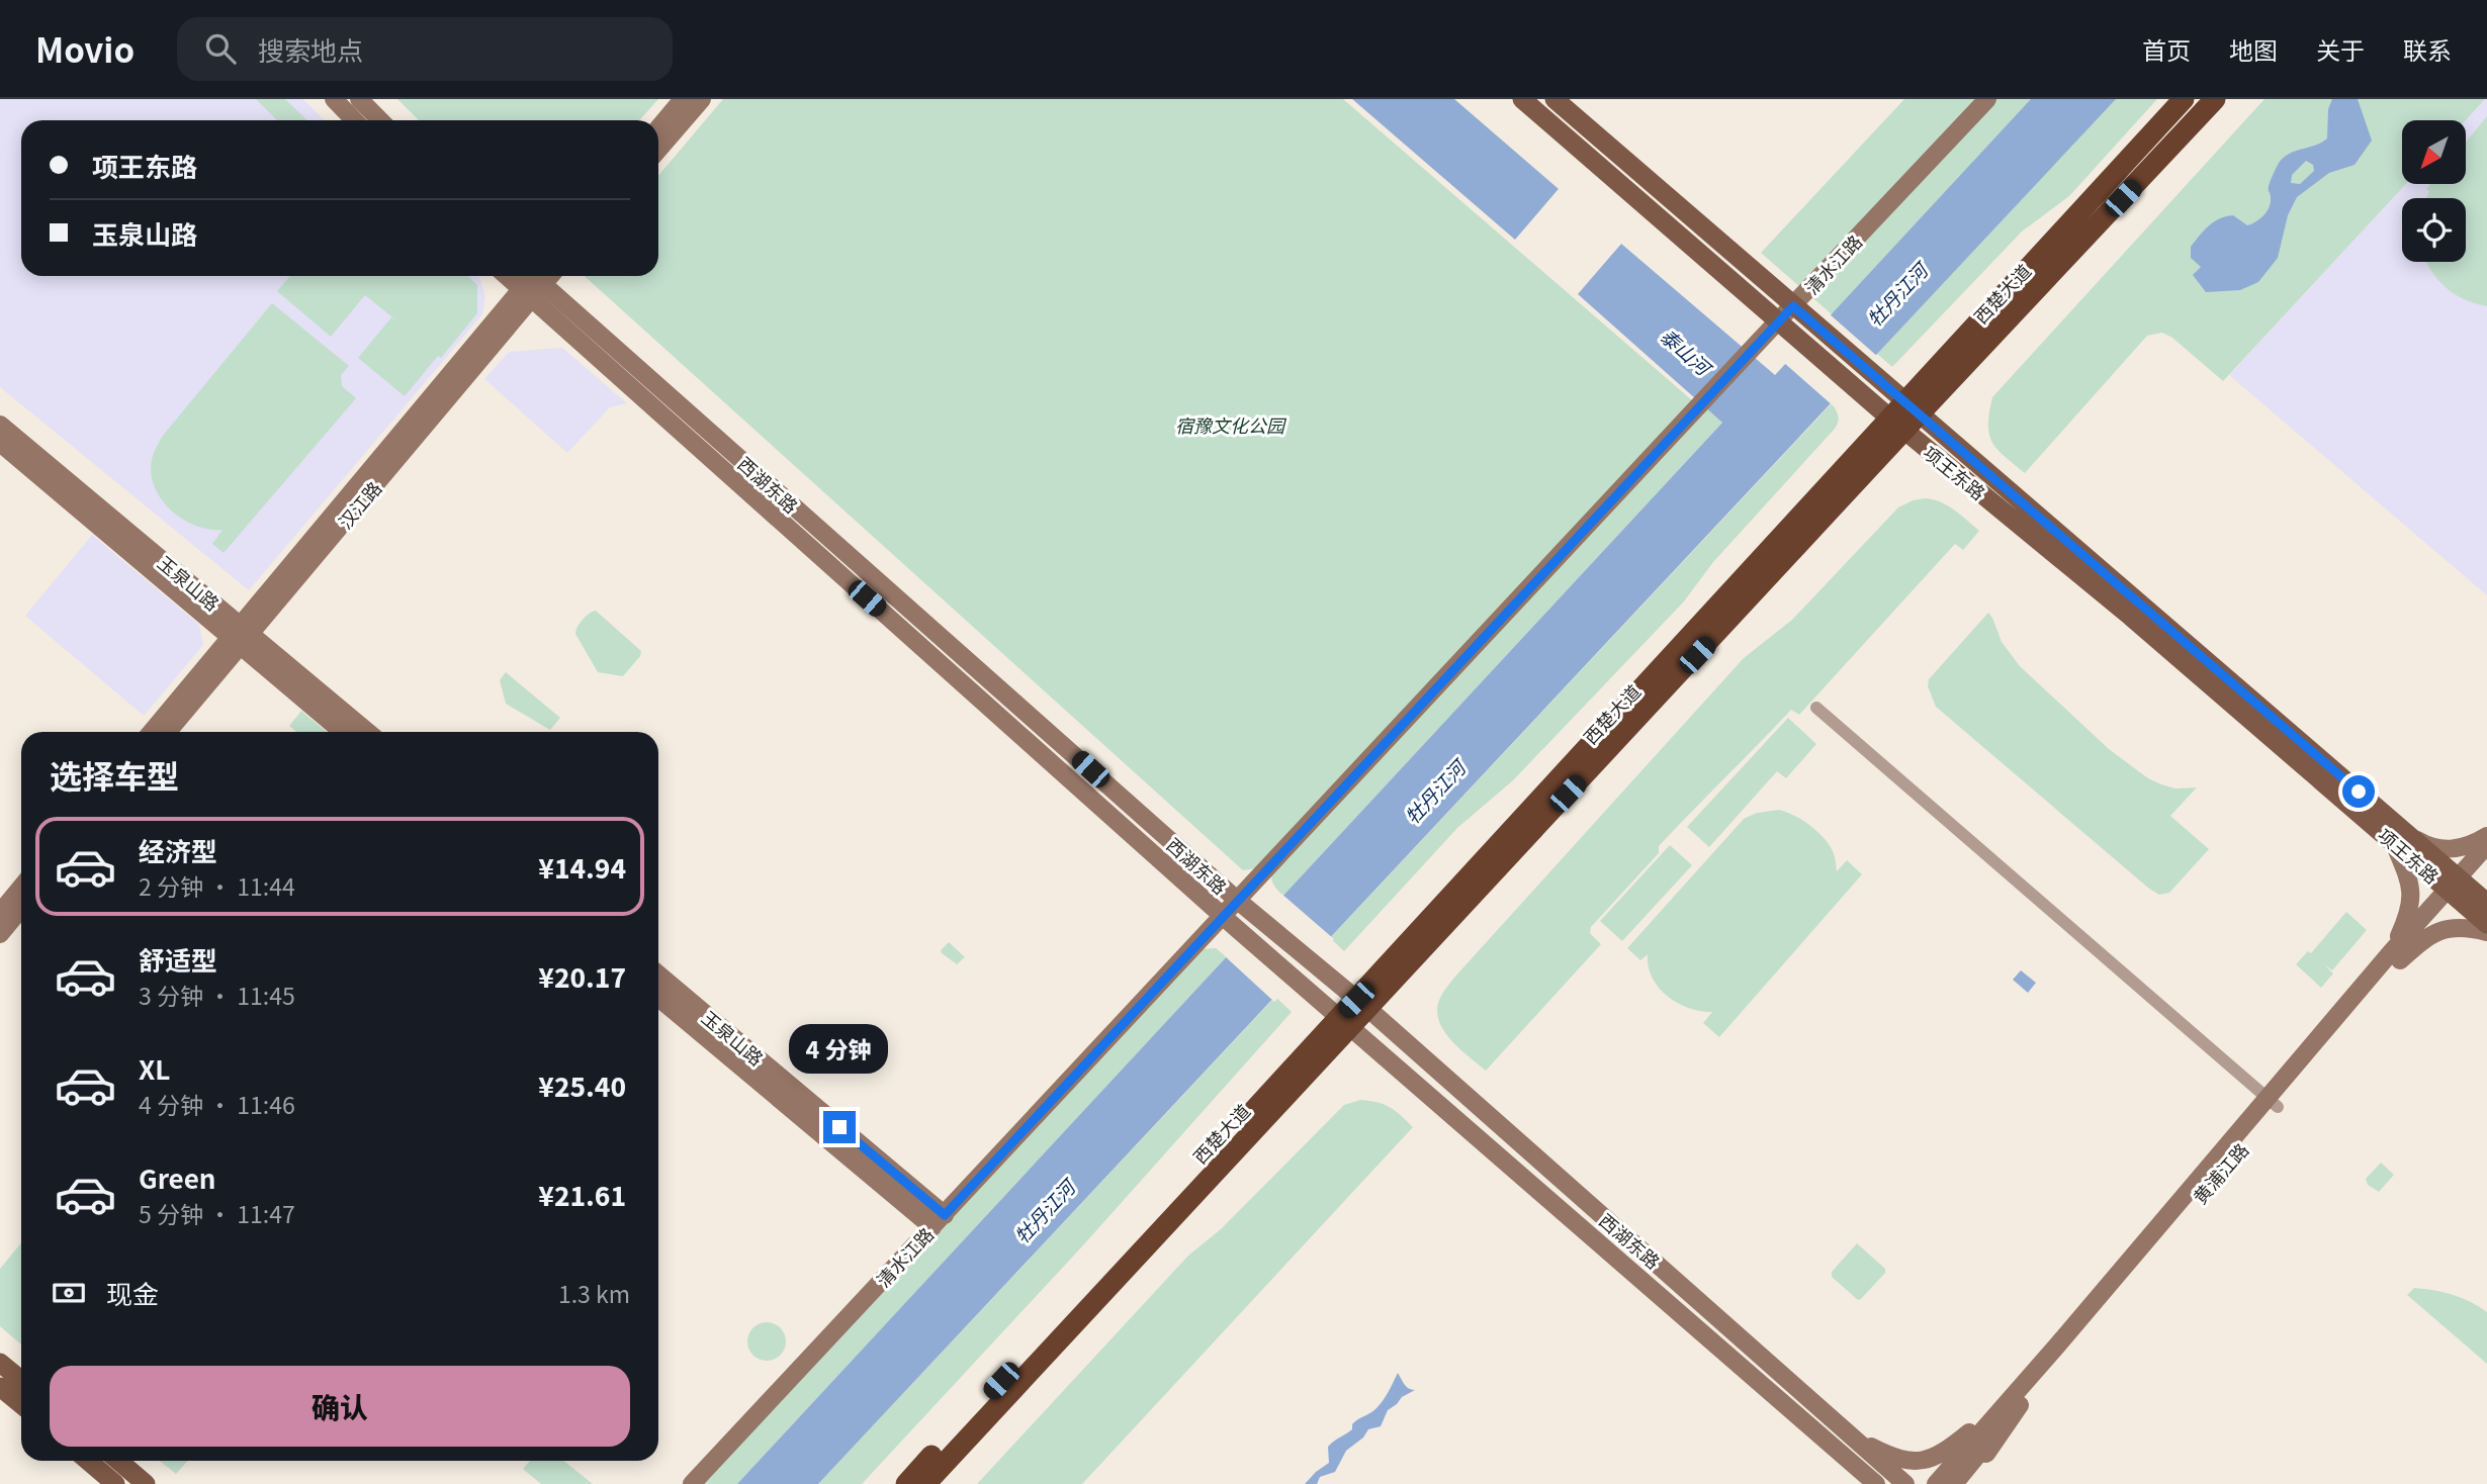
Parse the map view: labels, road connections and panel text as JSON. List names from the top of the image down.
{
  "streets": {
    "highway": ["西楚大道"],
    "main road": ["项王东路"],
    "street": [
      "清水江路",
      "西湖东路",
      "汉江路",
      "玉泉山路",
      "黄浦江路"
    ]
  },
  "crossings": [
    ["清水江路", "项王东路"],
    ["清水江路", "西湖东路"],
    ["清水江路", "玉泉山路"],
    ["西楚大道", "项王东路"],
    ["西楚大道", "西湖东路"],
    ["项王东路", "黄浦江路"],
    ["西湖东路", "汉江路"],
    ["汉江路", "玉泉山路"]
  ],
  "water": ["牡丹江河", "泰山河"],
  "parks": ["宿豫文化公园"],
  "north": "bottom left",
  "page": {
    "header": "Movio",
    "search": "搜索地点",
    "nav": [
      "首页",
      "地图",
      "关于",
      "联系"
    ],
    "banner": ["项王东路", "玉泉山路"],
    "heading": "选择车型",
    "list": [
      {
        "name": "经济型",
        "note": "2 分钟 · 11:44",
        "value": "¥14.94"
      },
      {
        "name": "舒适型",
        "note": "3 分钟 · 11:45",
        "value": "¥20.17"
      },
      {
        "name": "XL",
        "note": "4 分钟 · 11:46",
        "value": "¥25.40"
      },
      {
        "name": "Green",
        "note": "5 分钟 · 11:47",
        "value": "¥21.61"
      }
    ],
    "bubble": "4 分钟",
    "pay": ["现金", "1.3 km"],
    "buttons": "确认"
  }
}
